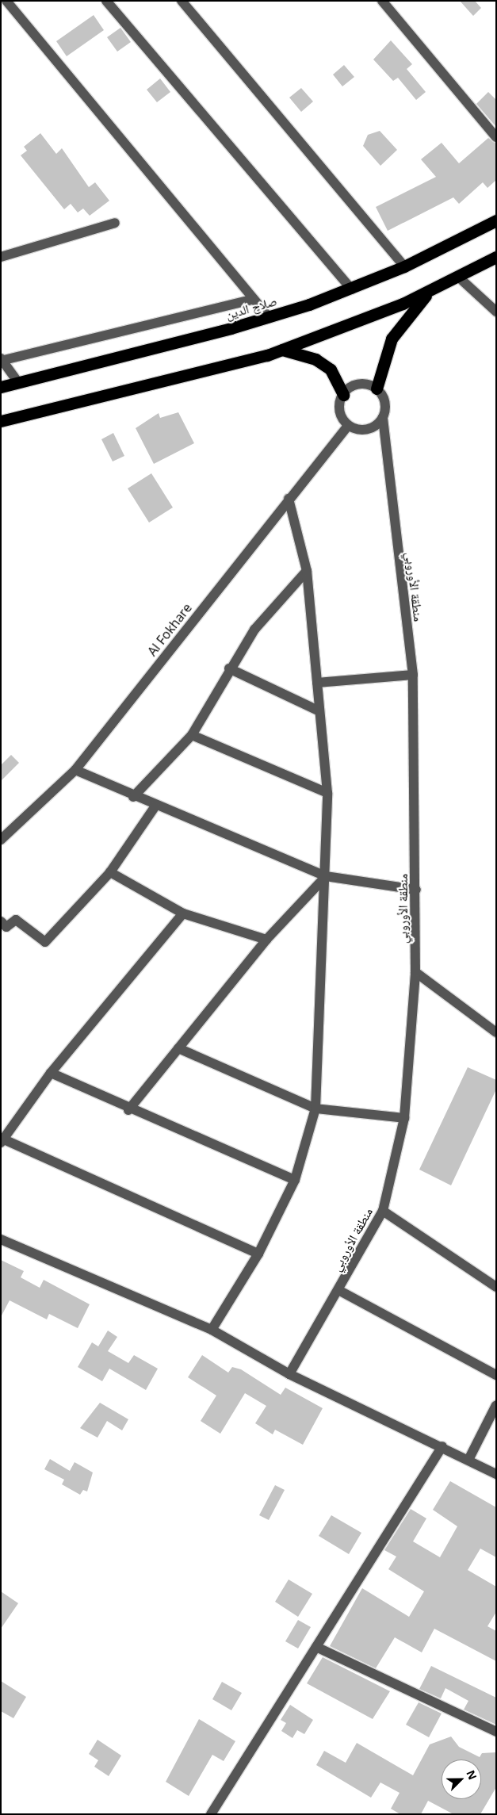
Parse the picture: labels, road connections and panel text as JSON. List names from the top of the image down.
{
  "streets": {
    "highway": ["صلاح الدين"],
    "street": ["منطقة الأوروبي", "Al Fokhare"]
  },
  "crossings": [
    ["منطقة الأوروبي", "Al Fokhare"]
  ],
  "north": "top right"
}
